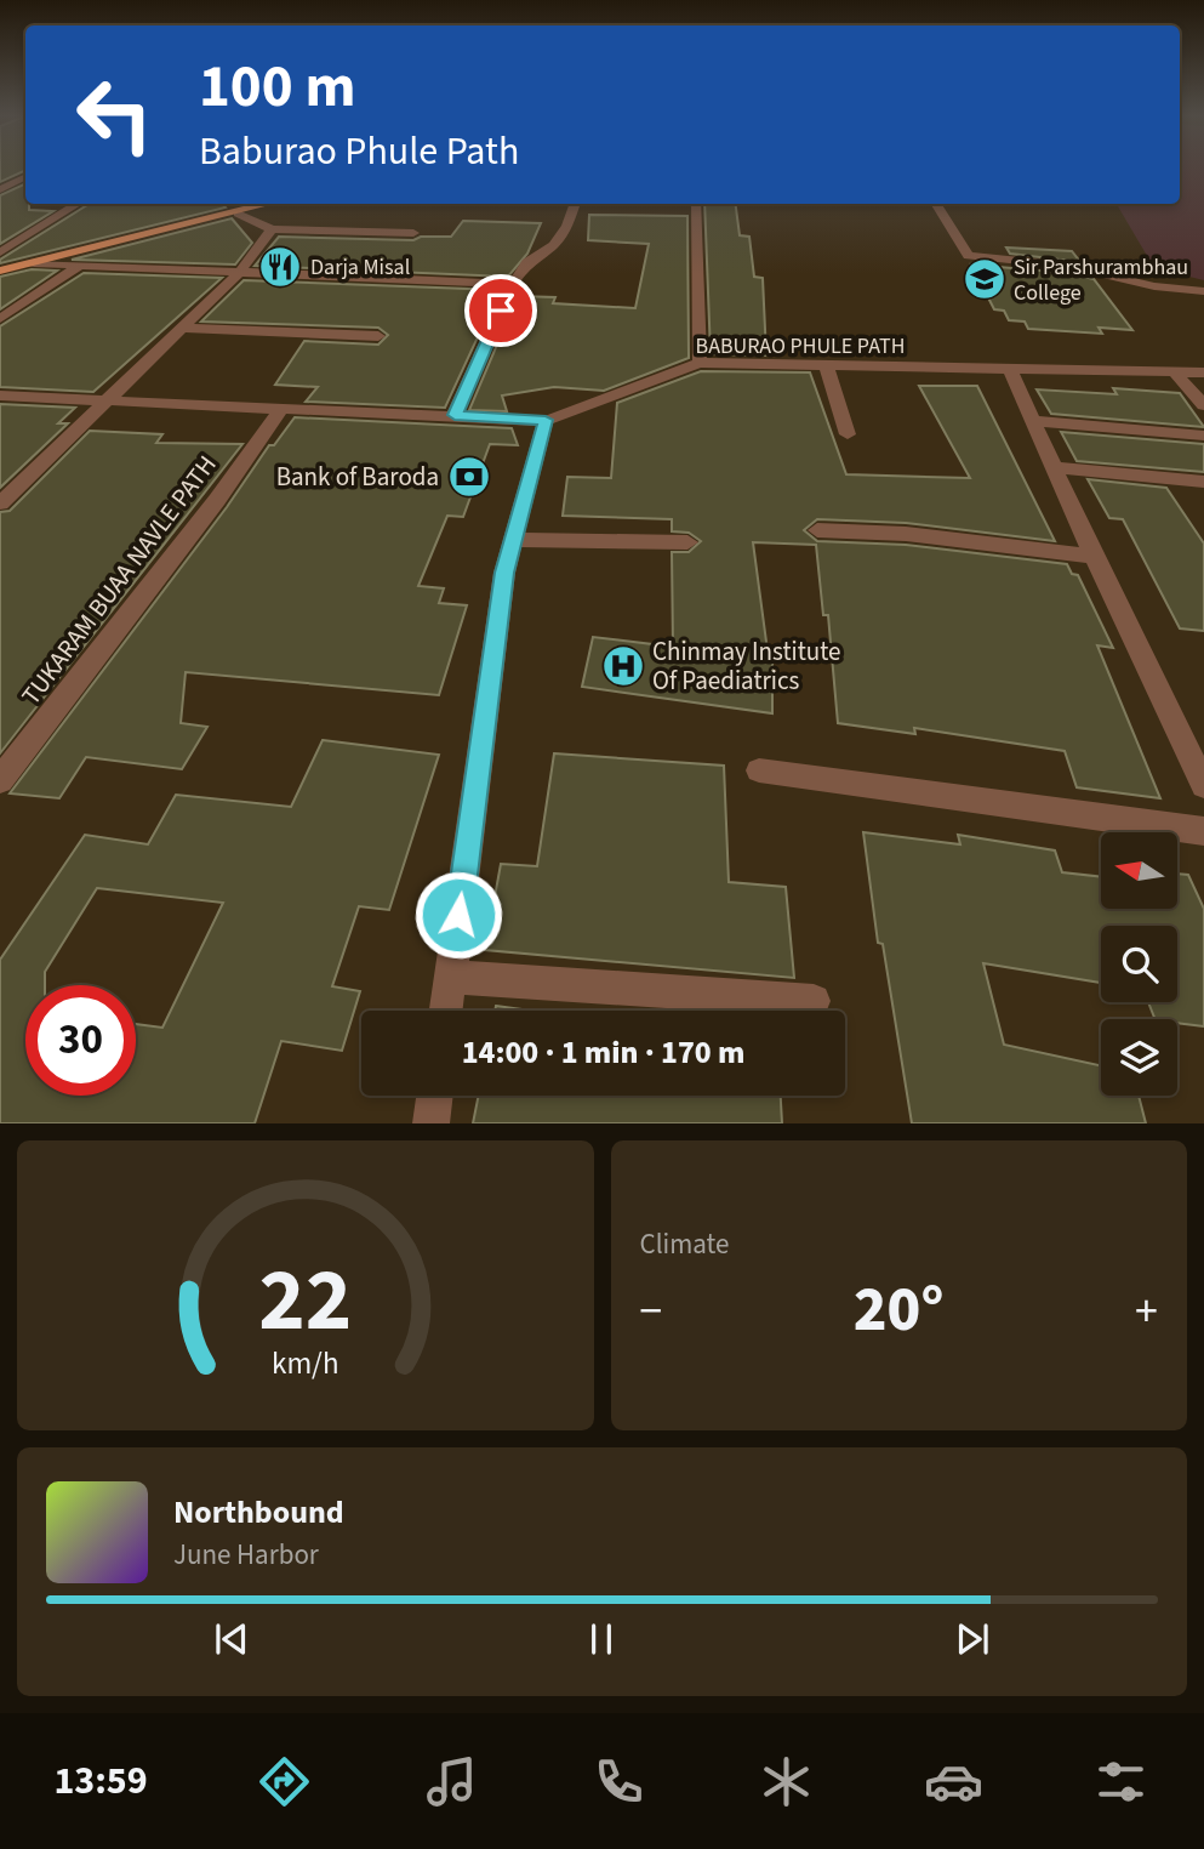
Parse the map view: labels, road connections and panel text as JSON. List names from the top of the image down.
{
  "streets": {
    "street": ["BABURAO PHULE PATH", "TUKARAM BUAA NAVLE PATH"]
  },
  "crossings": [
    ["BABURAO PHULE PATH", "TUKARAM BUAA NAVLE PATH"]
  ],
  "places": {
    "restaurant": ["Darja Misal"],
    "school or university": ["Sir Parshurambhau College"],
    "bank": ["Bank of Baroda"],
    "hospital": ["Chinmay Institute Of Paediatrics"]
  },
  "north": "left",
  "page": {
    "turn": ["100 m", "Baburao Phule Path"],
    "limit": "30",
    "trip": "14:00 · 1 min · 170 m",
    "tile": "Climate",
    "heat": ["−", "20°", "+"],
    "song": ["Northbound", "June Harbor"],
    "tabs": "13:59",
    "gauge": ["22", "km/h"]
  }
}
